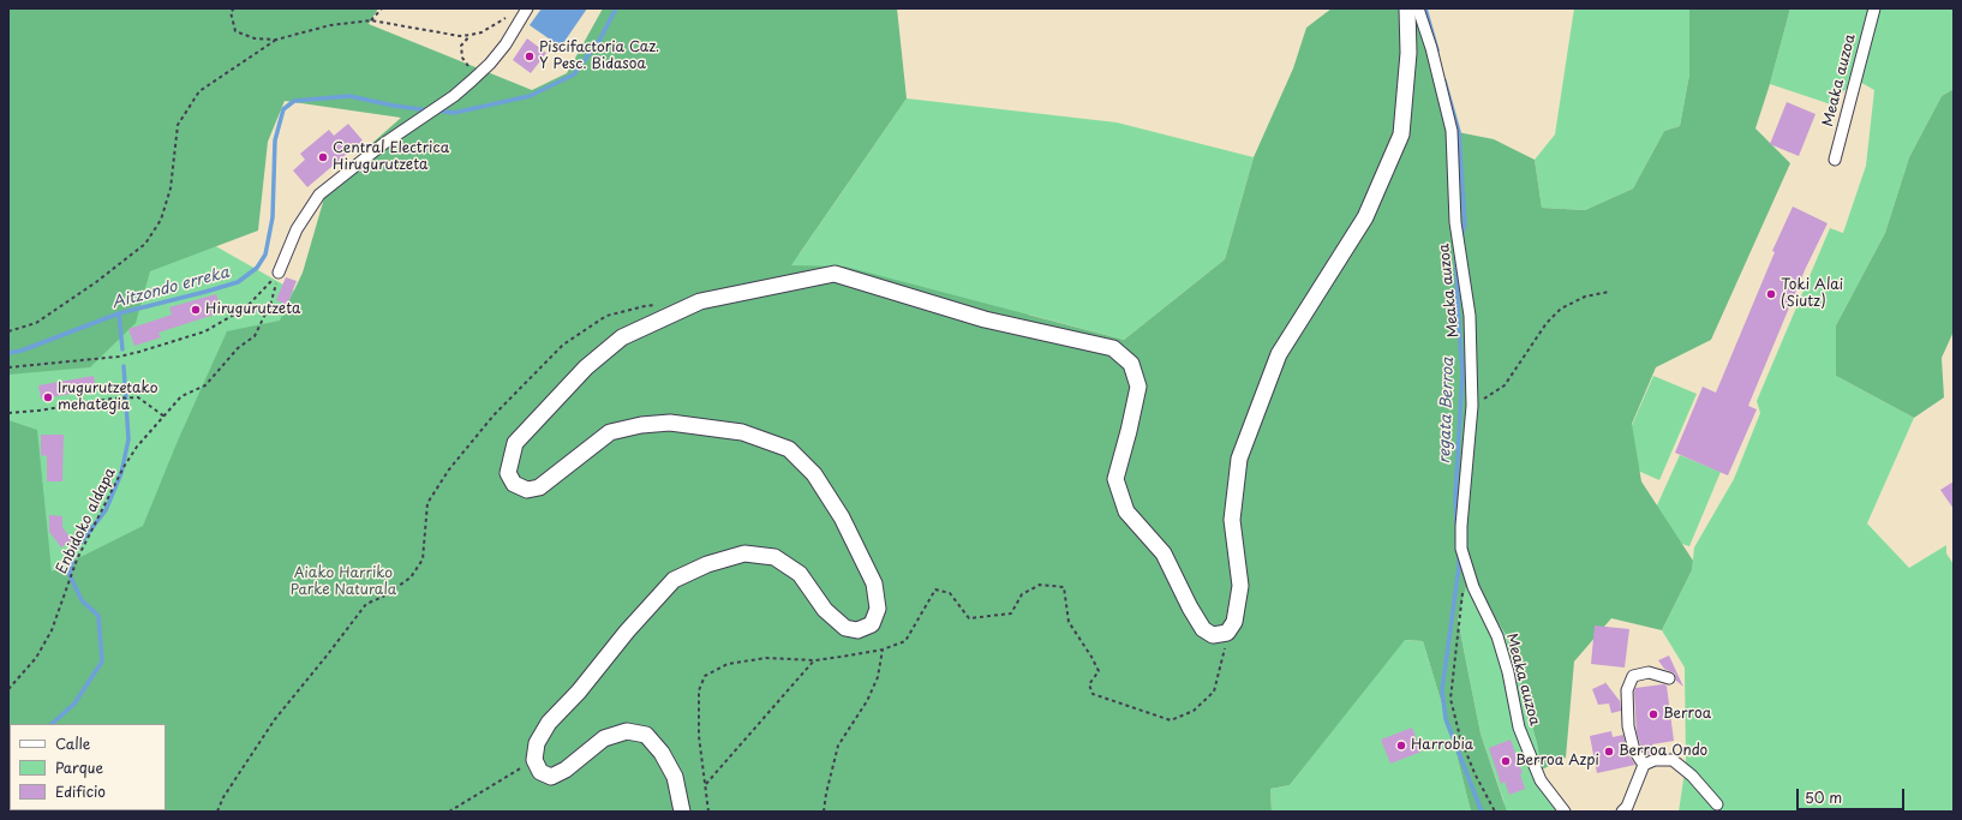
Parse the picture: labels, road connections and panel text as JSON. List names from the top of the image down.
{
  "streets": {
    "street": ["Meaka auzoa"],
    "path": ["Enbidoko aldapa"]
  },
  "water": ["Aitzondo erreka", "regata Berroa"],
  "parks": ["Aiako Harriko Parke Naturala"],
  "places": [
    "Piscifactoria Caz. Y Pesc. Bidasoa",
    "Central Electrica Hirugurutzeta",
    "Toki Alai (Siutz)",
    "Hirugurutzeta",
    "Irugurutzetako mehategia",
    "Berroa",
    "Harrobia",
    "Berroa Ondo",
    "Berroa Azpi"
  ],
  "legend": ["Calle", "Parque", "Edificio"],
  "scale_bar": "50 m"
}
